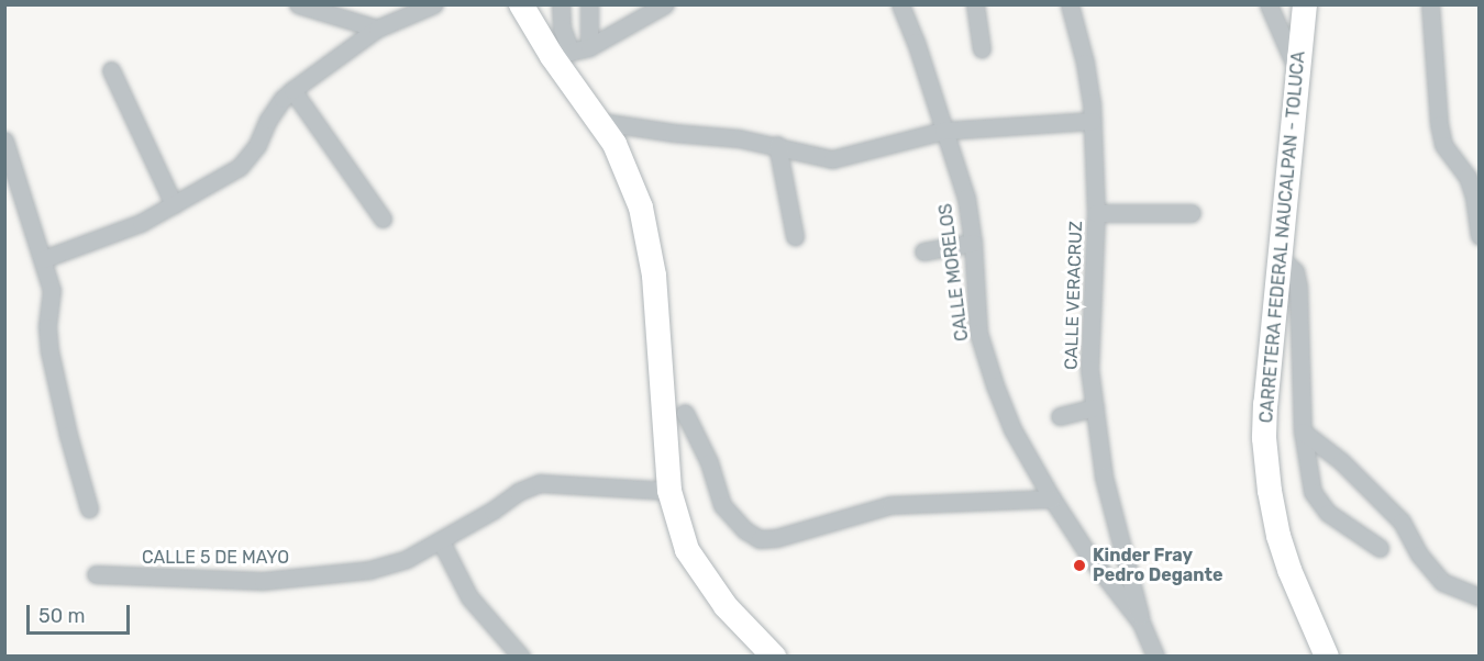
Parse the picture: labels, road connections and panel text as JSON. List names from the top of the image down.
{
  "streets": {
    "main road": ["CARRETERA FEDERAL NAUCALPAN - TOLUCA"],
    "street": ["CALLE MORELOS", "CALLE VERACRUZ", "CALLE 5 DE MAYO"]
  },
  "crossings": [
    ["CALLE MORELOS", "CALLE VERACRUZ"]
  ],
  "places": ["Kinder Fray Pedro Degante"],
  "scale_bar": "50 m"
}
